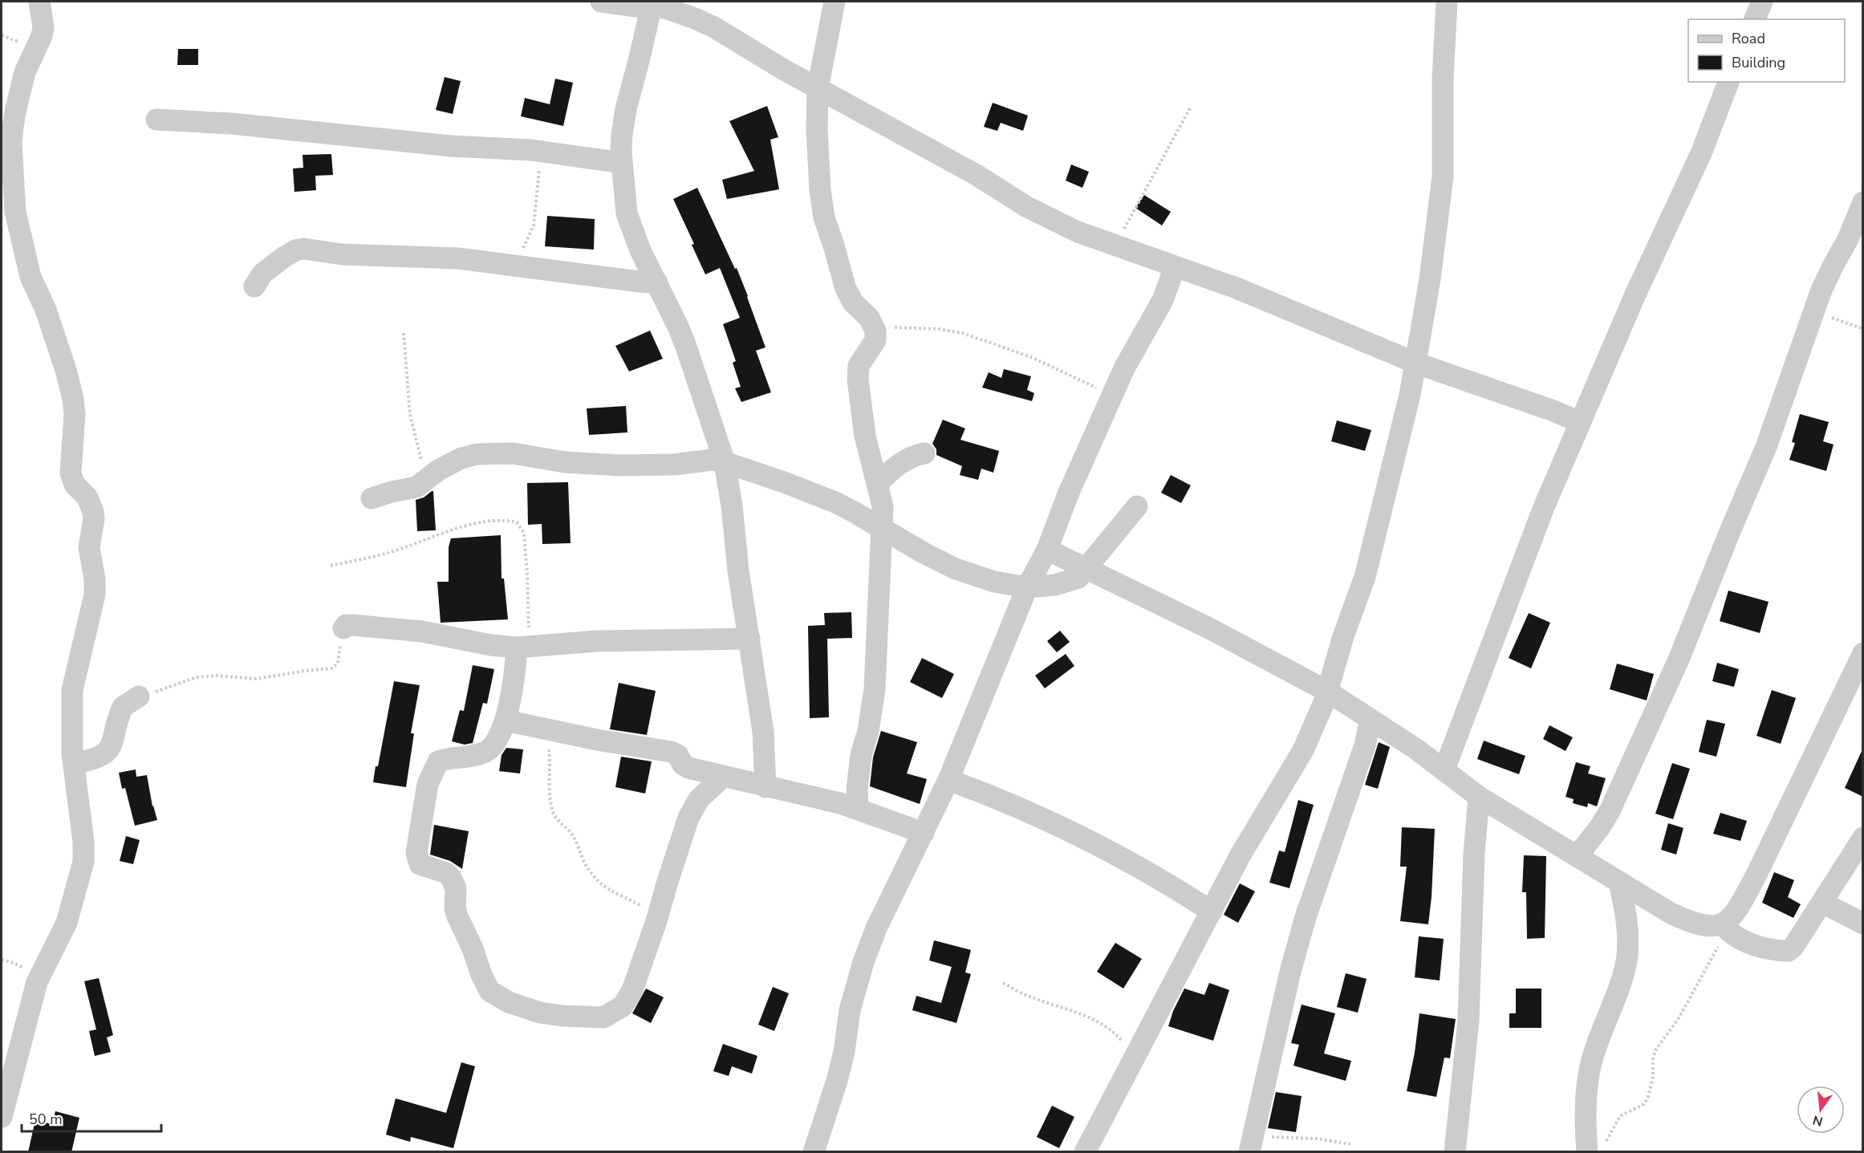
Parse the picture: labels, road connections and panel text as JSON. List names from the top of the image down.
{
  "legend": ["Road", "Building"],
  "scale_bar": "50 m",
  "north": "bottom"
}
